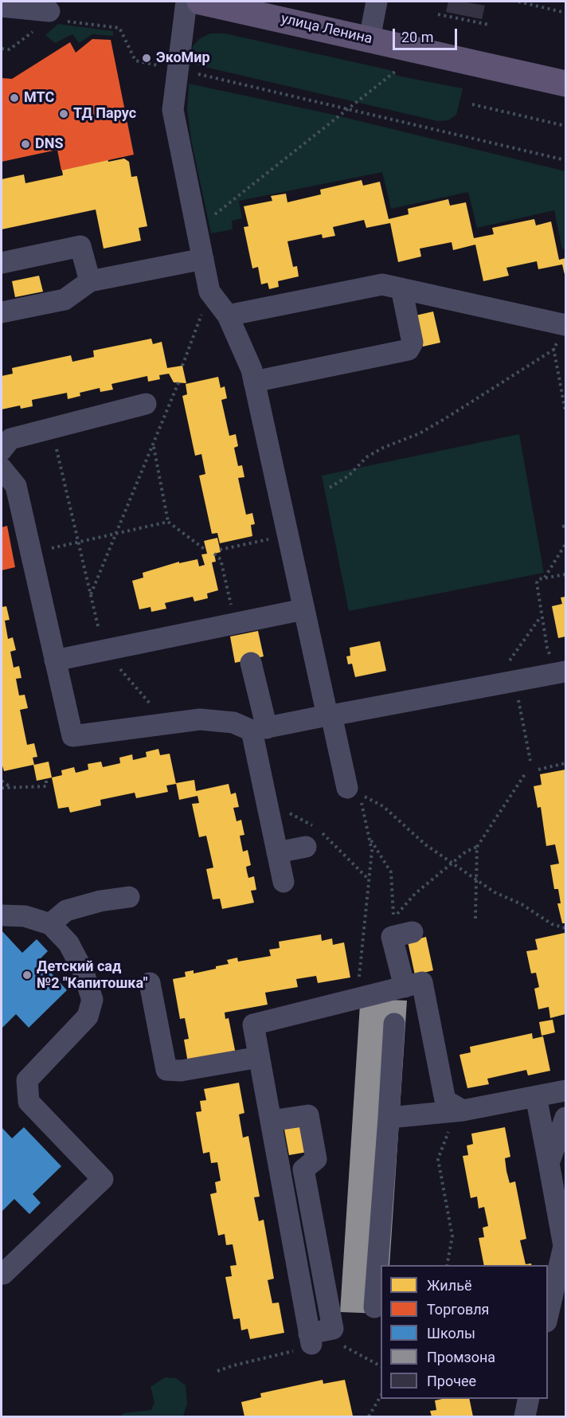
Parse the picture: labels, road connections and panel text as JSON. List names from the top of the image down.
{
  "streets": {
    "main road": ["улица Ленина"]
  },
  "places": [
    "ЭкоМир",
    "МТС",
    "ТД Парус",
    "DNS",
    "Детский сад №2 \"Капитошка\""
  ],
  "legend": [
    "Жильё",
    "Торговля",
    "Школы",
    "Промзона",
    "Прочее"
  ],
  "scale_bar": "20 m"
}
